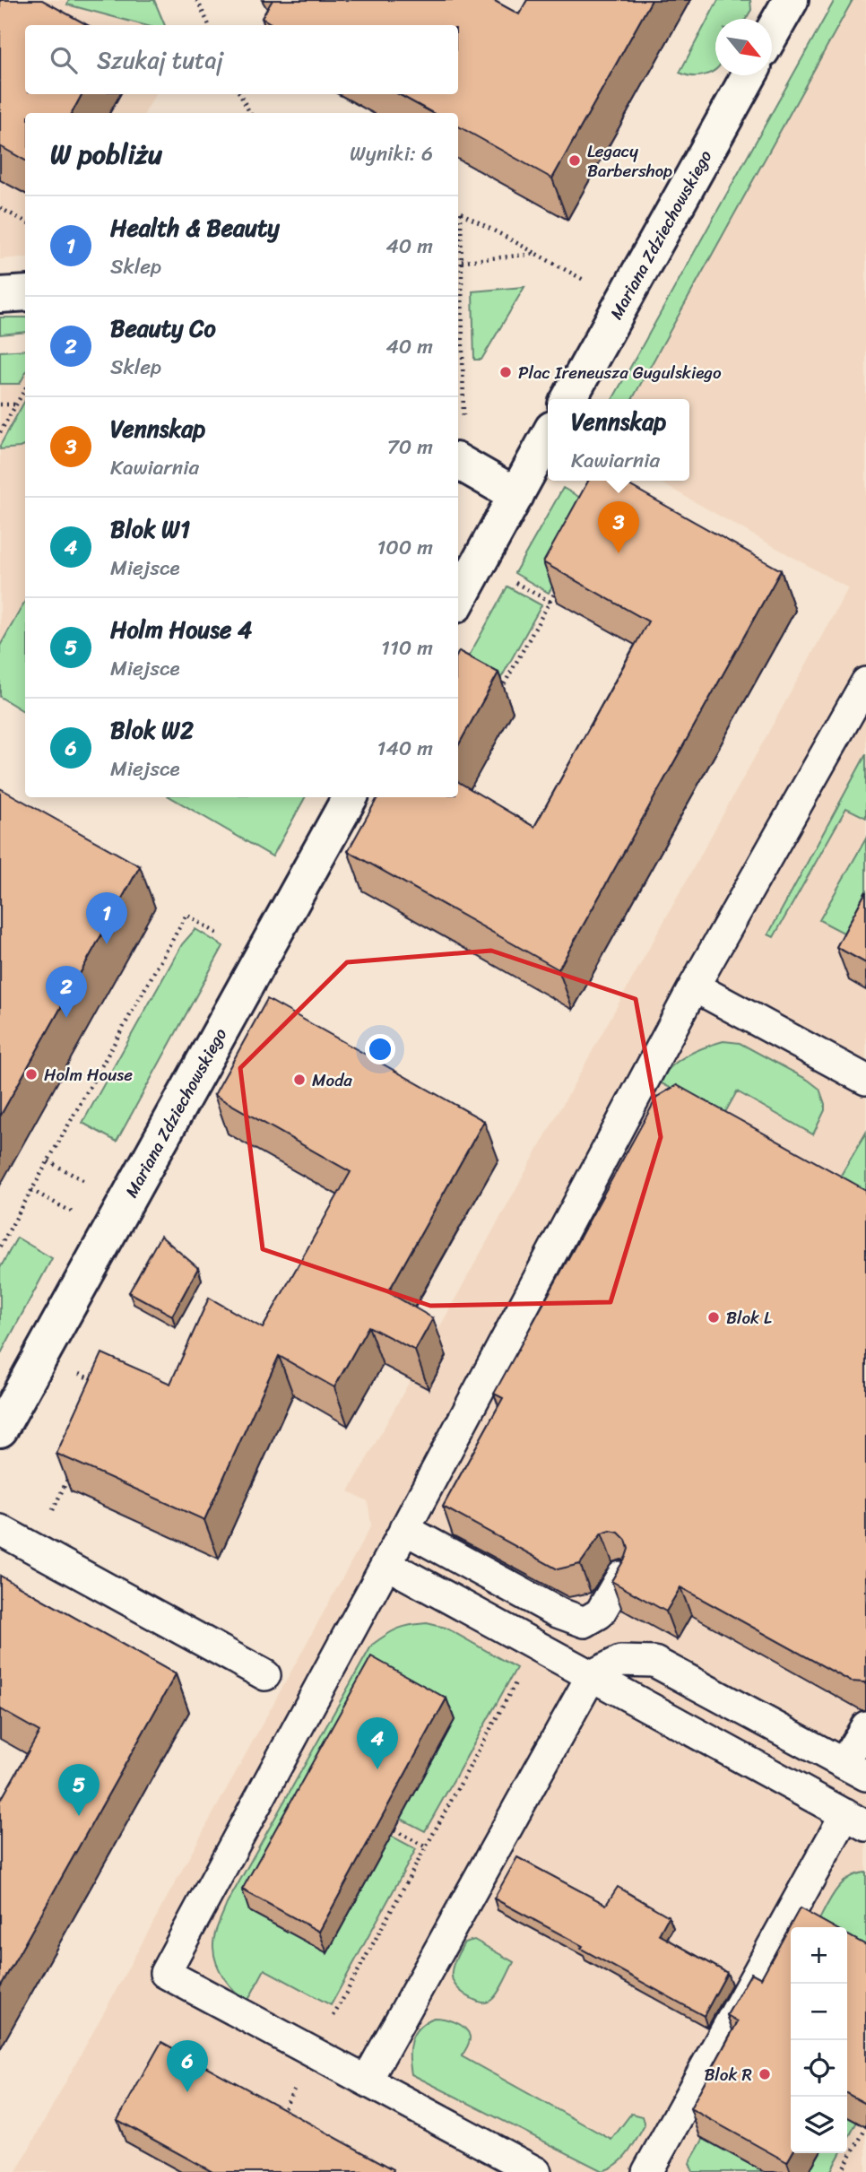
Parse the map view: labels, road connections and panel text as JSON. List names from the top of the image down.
{
  "streets": {
    "street": ["Mariana Zdziechowskiego"]
  },
  "places": [
    "Legacy Barbershop",
    "Plac Ireneusza Gugulskiego",
    "Holm House",
    "Moda",
    "Blok L",
    "Blok R"
  ],
  "north": "bottom right",
  "page": {
    "search": "Szukaj tutaj",
    "heading": ["W pobliżu", "Wyniki: 6"],
    "list": [
      {
        "mark": "1",
        "name": "Health & Beauty",
        "note": "Sklep",
        "value": "40 m"
      },
      {
        "mark": "2",
        "name": "Beauty Co",
        "note": "Sklep",
        "value": "40 m"
      },
      {
        "mark": "3",
        "name": "Vennskap",
        "note": "Kawiarnia",
        "value": "70 m"
      },
      {
        "mark": "4",
        "name": "Blok W1",
        "note": "Miejsce",
        "value": "100 m"
      },
      {
        "mark": "5",
        "name": "Holm House 4",
        "note": "Miejsce",
        "value": "110 m"
      },
      {
        "mark": "6",
        "name": "Blok W2",
        "note": "Miejsce",
        "value": "140 m"
      }
    ],
    "popup": ["Vennskap", "Kawiarnia"],
    "pins": [
      "3",
      "1",
      "2",
      "4",
      "5",
      "6"
    ],
    "map_buttons": ["+", "−"]
  }
}
